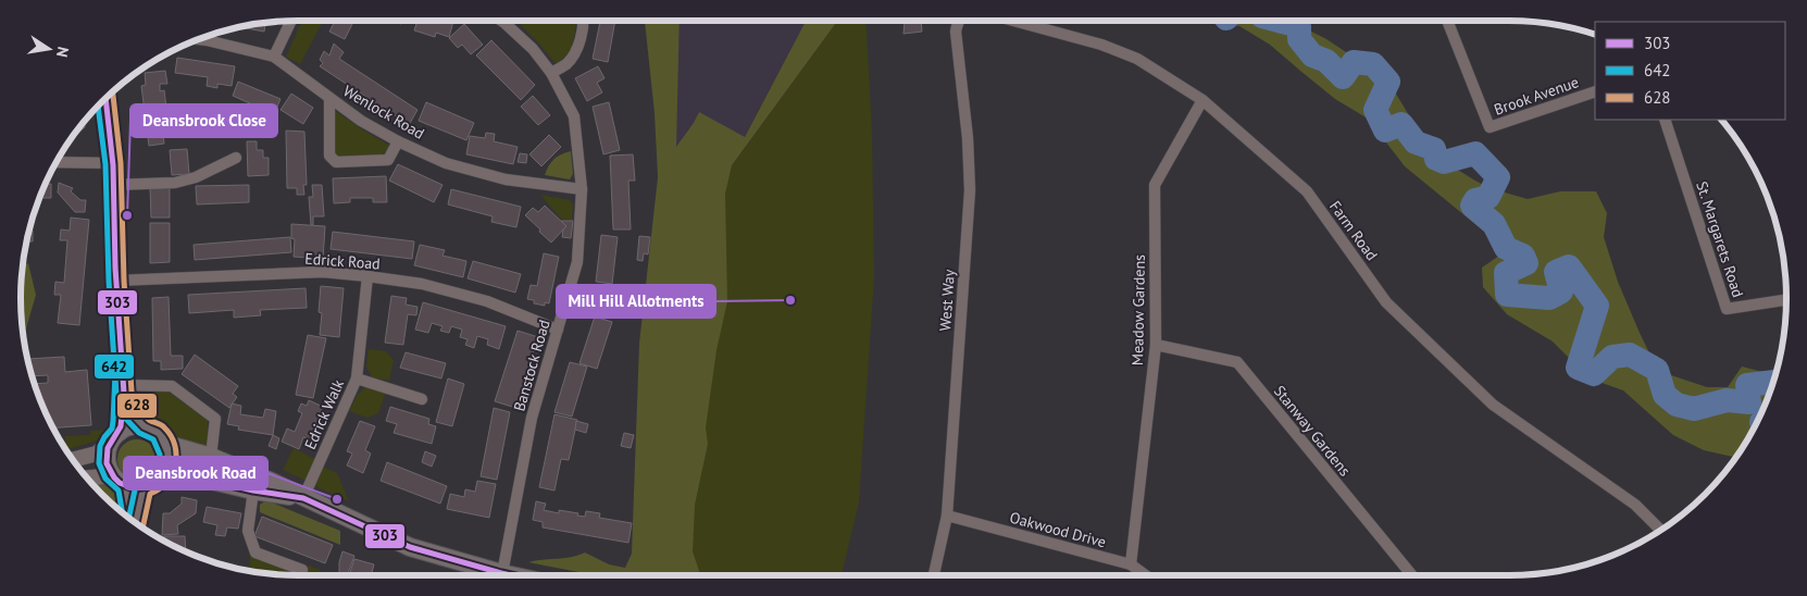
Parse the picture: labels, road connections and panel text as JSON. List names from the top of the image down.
{
  "streets": {
    "street": [
      "Brook Avenue",
      "Wenlock Road",
      "Farm Road",
      "St. Margarets Road",
      "Edrick Road",
      "West Way",
      "Meadow Gardens",
      "Banstock Road",
      "Edrick Walk",
      "Stanway Gardens",
      "Oakwood Drive"
    ]
  },
  "crossings": [
    ["Wenlock Road", "Banstock Road"],
    ["Farm Road", "Meadow Gardens"],
    ["Edrick Road", "Banstock Road"],
    ["Edrick Road", "Edrick Walk"],
    ["West Way", "Oakwood Drive"],
    ["Meadow Gardens", "Stanway Gardens"],
    ["Meadow Gardens", "Oakwood Drive"]
  ],
  "places": ["Deansbrook Close", "Mill Hill Allotments", "Deansbrook Road"],
  "lines": ["transit line 628", "transit line 303", "transit line 642"],
  "legend": ["303", "642", "628"],
  "north": "right"
}
